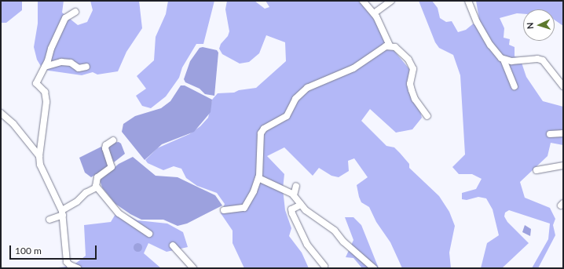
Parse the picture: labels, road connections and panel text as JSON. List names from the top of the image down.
{
  "scale_bar": "100 m",
  "north": "left"
}
